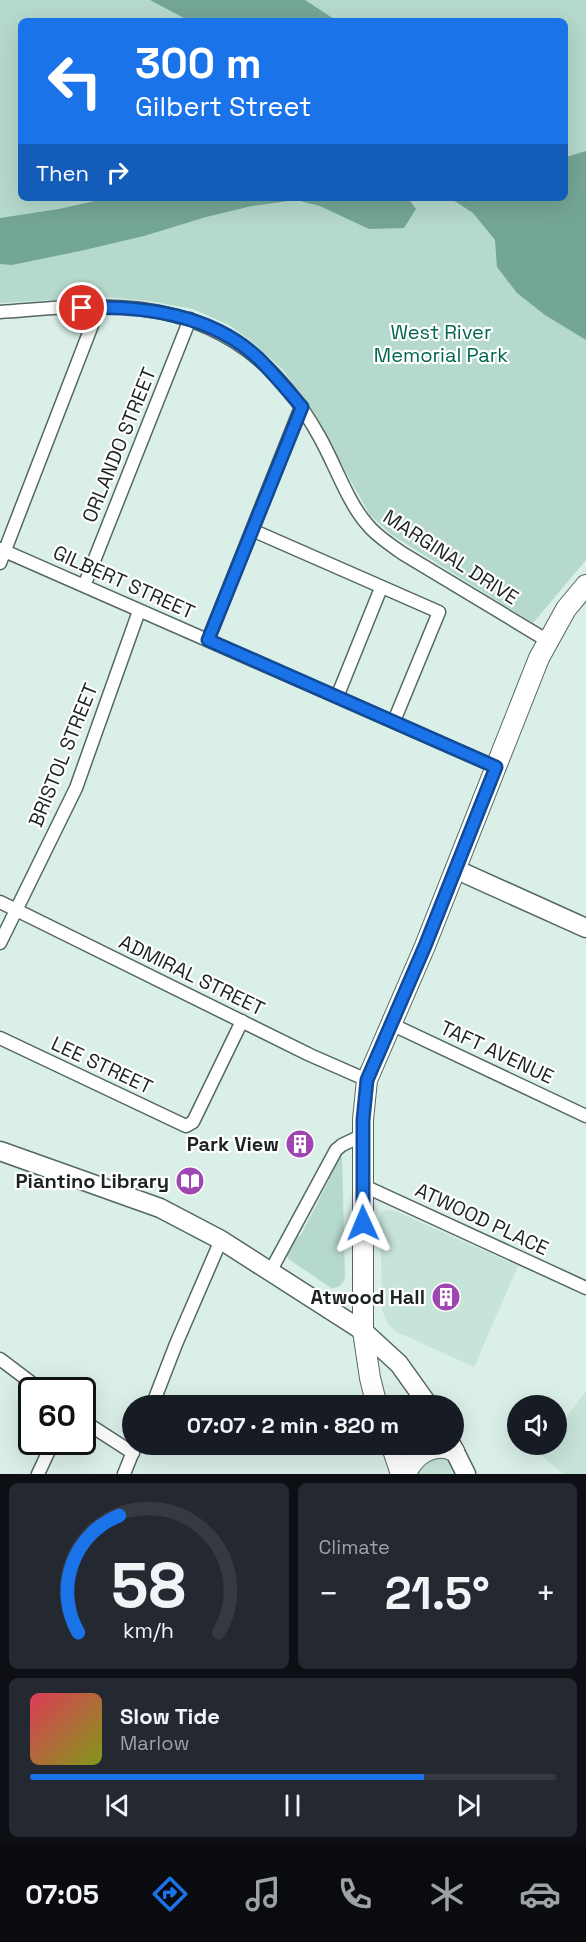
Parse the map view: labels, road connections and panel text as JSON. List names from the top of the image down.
{
  "streets": {
    "street": [
      "ORLANDO STREET",
      "MARGINAL DRIVE",
      "GILBERT STREET",
      "BRISTOL STREET",
      "ADMIRAL STREET",
      "TAFT AVENUE",
      "LEE STREET",
      "ATWOOD PLACE"
    ]
  },
  "crossings": [
    ["ORLANDO STREET", "MARGINAL DRIVE"],
    ["ORLANDO STREET", "GILBERT STREET"],
    ["GILBERT STREET", "BRISTOL STREET"],
    ["BRISTOL STREET", "ADMIRAL STREET"],
    ["ADMIRAL STREET", "LEE STREET"]
  ],
  "parks": ["West River Memorial Park"],
  "places": {
    "building": ["Park View", "Atwood Hall"],
    "library": ["Piantino Library"]
  },
  "page": {
    "turn": ["300 m", "Gilbert Street"],
    "then": "Then",
    "limit": "60",
    "trip": "07:07 · 2 min · 820 m",
    "tile": "Climate",
    "heat": ["−", "21.5°", "+"],
    "song": ["Slow Tide", "Marlow"],
    "tabs": "07:05",
    "gauge": ["58", "km/h"]
  }
}
